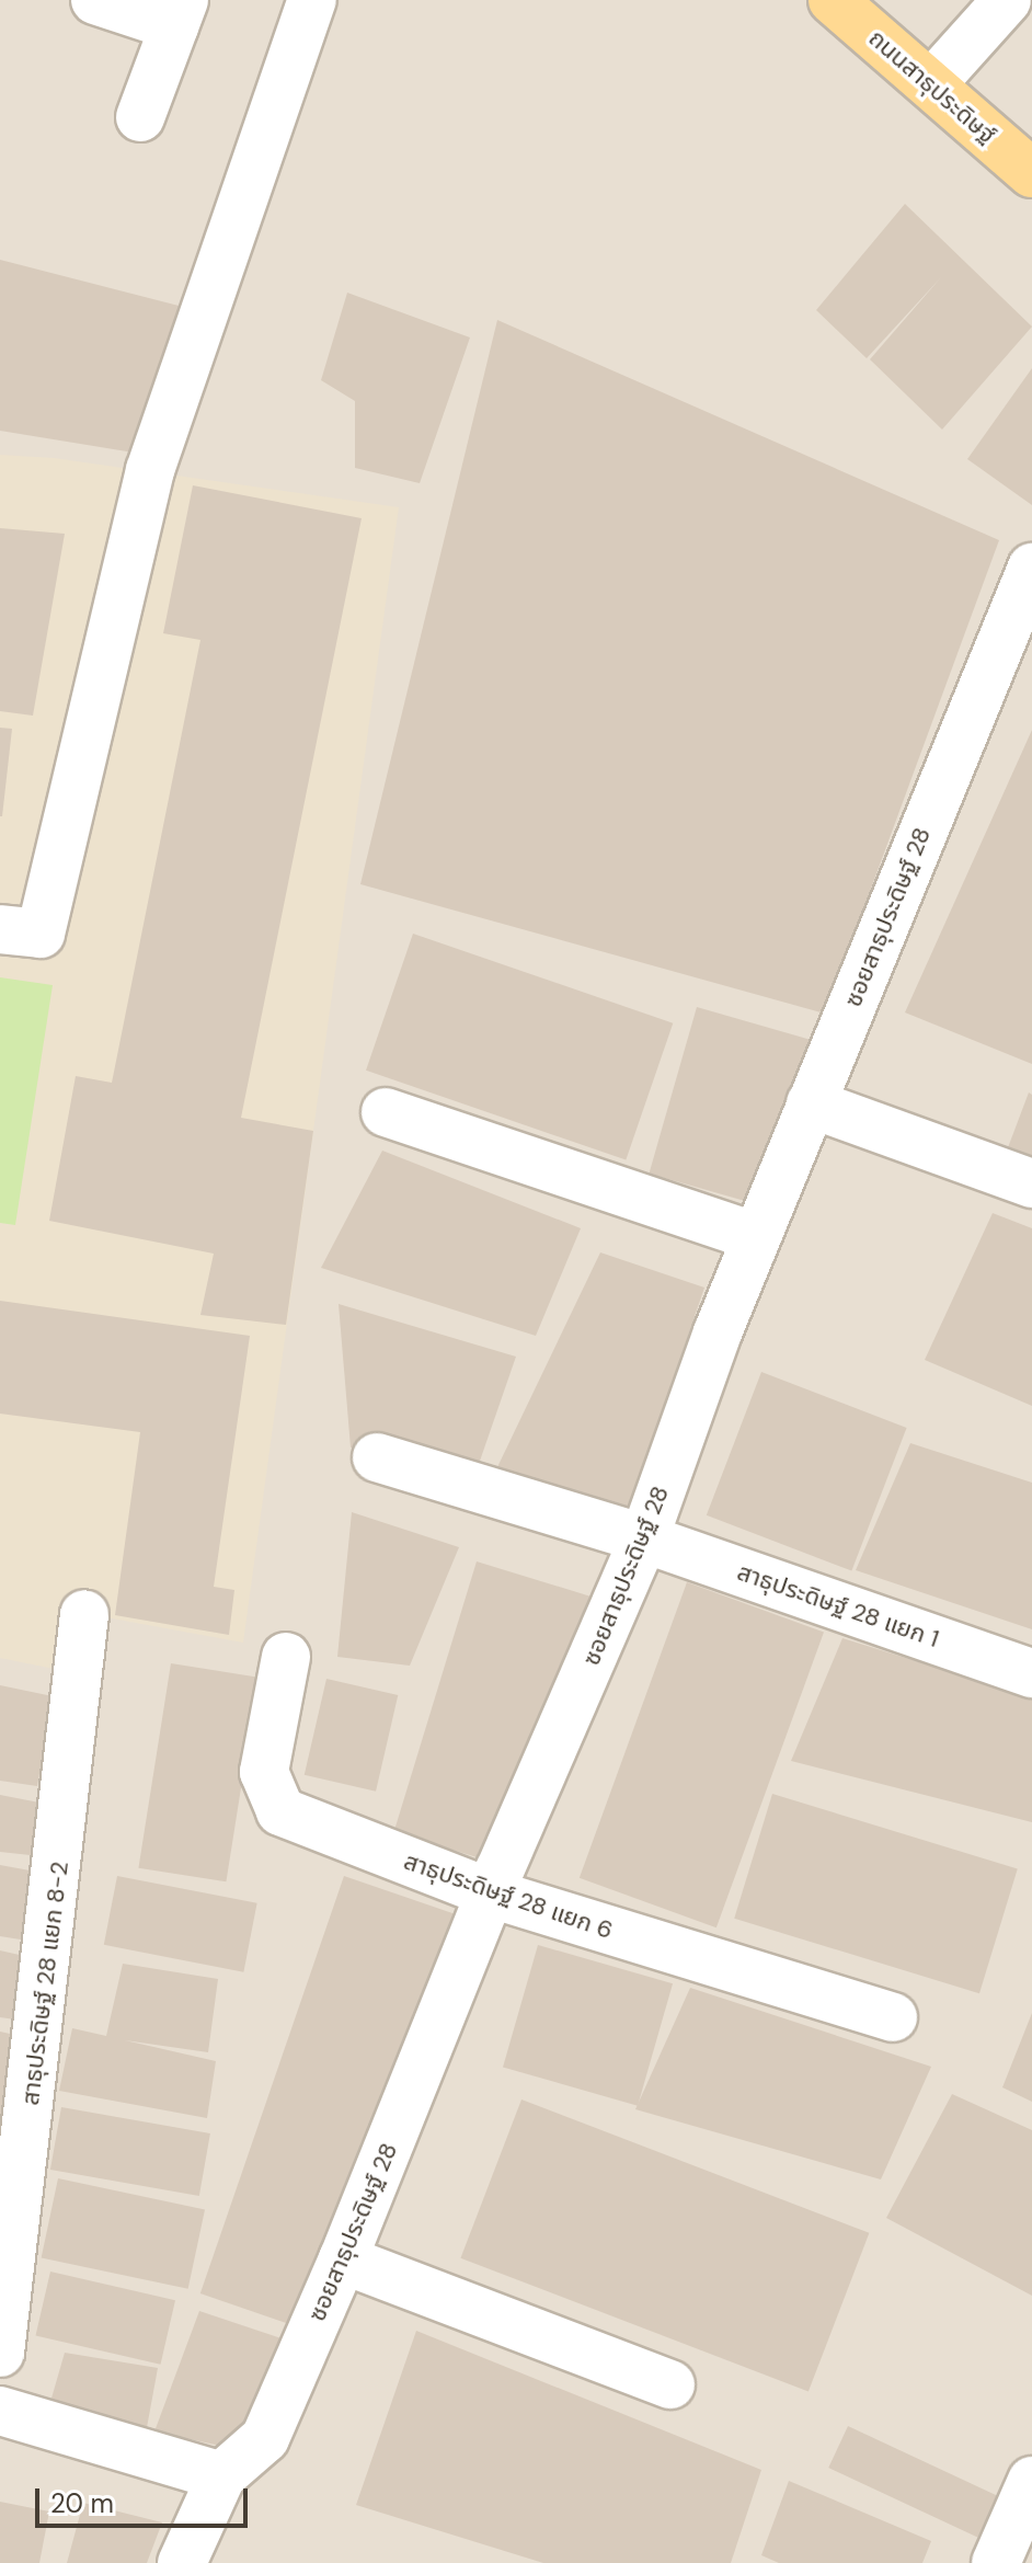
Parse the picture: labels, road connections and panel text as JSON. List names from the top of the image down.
{
  "streets": {
    "main road": ["ถนนสาธุประดิษฐ์"],
    "street": [
      "ซอยสาธุประดิษฐ์ 28",
      "สาธุประดิษฐ์ 28 แยก 1",
      "สาธุประดิษฐ์ 28 แยก 6",
      "สาธุประดิษฐ์ 28 แยก 8-2"
    ]
  },
  "crossings": [
    ["ซอยสาธุประดิษฐ์ 28", "สาธุประดิษฐ์ 28 แยก 1"],
    ["ซอยสาธุประดิษฐ์ 28", "สาธุประดิษฐ์ 28 แยก 6"]
  ],
  "scale_bar": "20 m"
}
